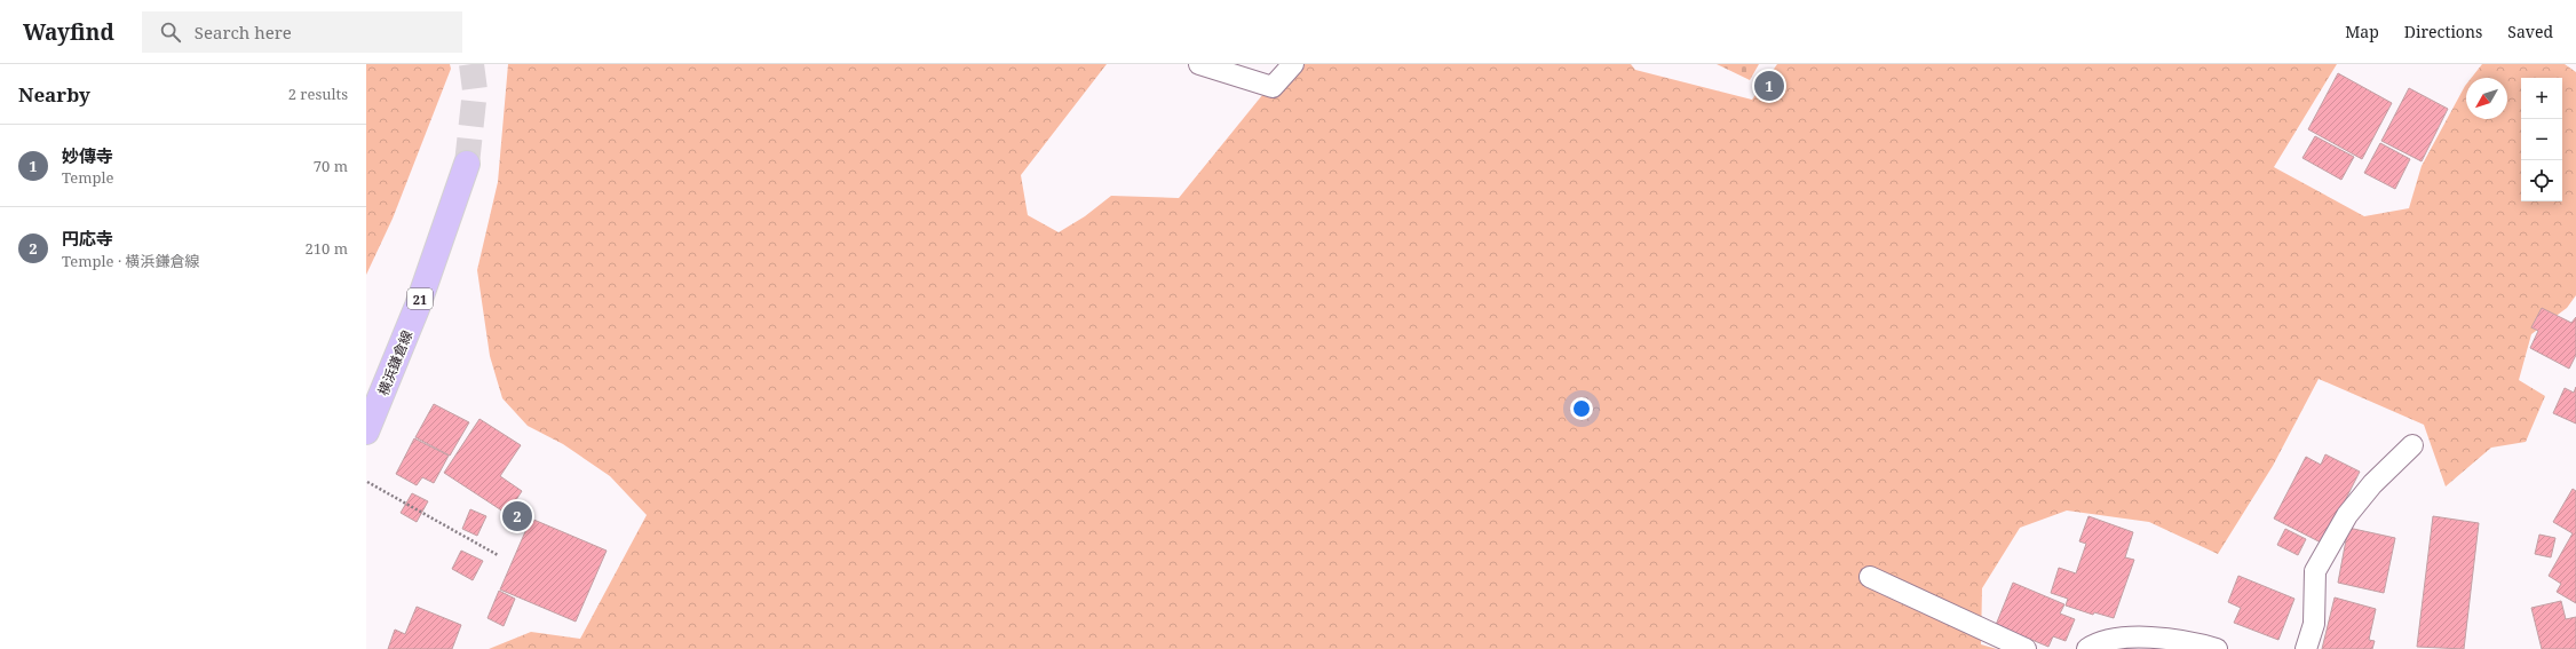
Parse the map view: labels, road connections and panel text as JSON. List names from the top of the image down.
{
  "streets": {
    "main road": ["21", "横浜鎌倉線"]
  },
  "north": "bottom left",
  "page": {
    "header": "Wayfind",
    "search": "Search here",
    "nav": ["Map", "Directions", "Saved"],
    "heading": ["Nearby", "2 results"],
    "pins": ["1", "2"],
    "map_buttons": ["+", "−"],
    "list": [
      {
        "mark": "1",
        "name": "妙傳寺",
        "note": "Temple",
        "value": "70 m"
      },
      {
        "mark": "2",
        "name": "円応寺",
        "note": "Temple · 横浜鎌倉線",
        "value": "210 m"
      }
    ]
  }
}
